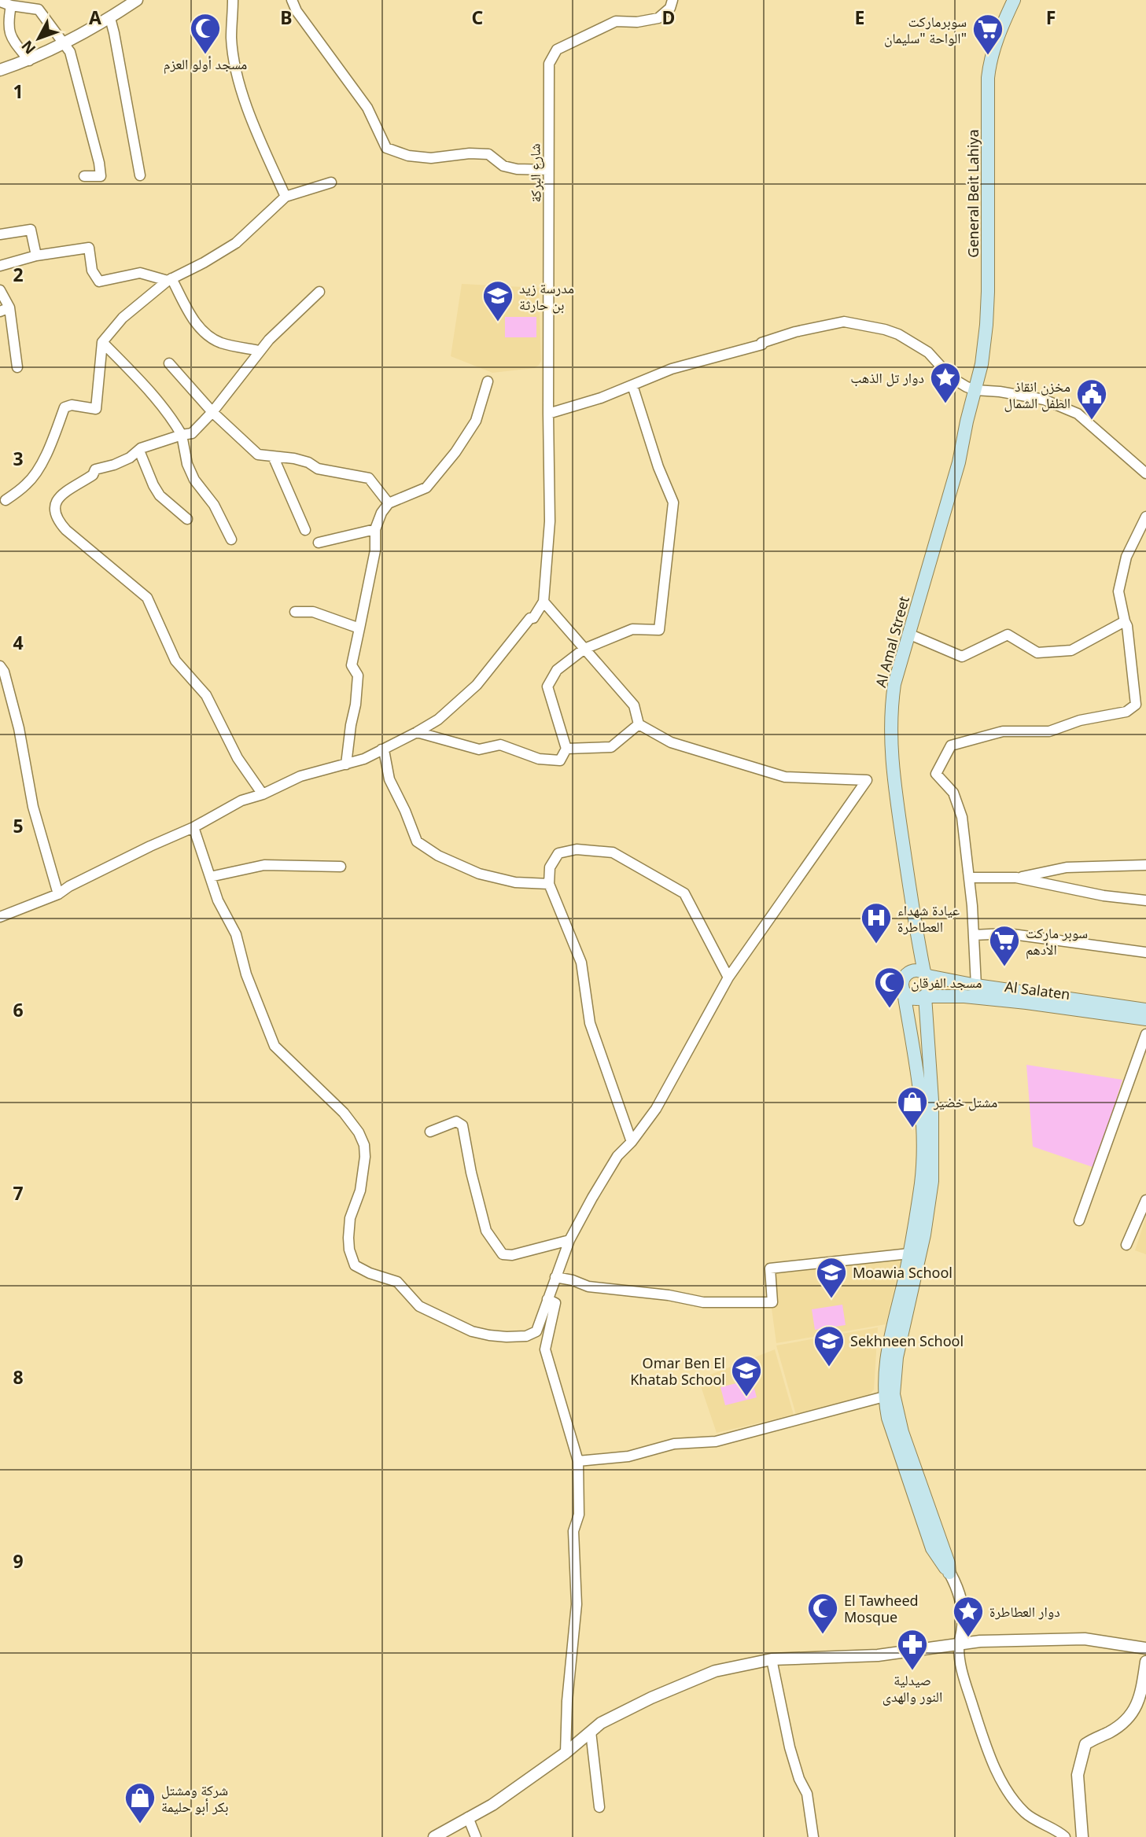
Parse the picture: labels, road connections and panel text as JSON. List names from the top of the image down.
{
  "streets": {
    "main road": ["General Beit Lahiya", "Al Amal Street", "Al Salaten"],
    "street": ["شارع البركة"]
  },
  "crossings": [
    ["General Beit Lahiya", "Al Amal Street"],
    ["Al Amal Street", "Al Salaten"]
  ],
  "places": {
    "mosque": ["مسجد أولو العزم", "مسجد الفرقان", "El Tawheed Mosque"],
    "supermarket": ["سوبرماركت الواحة \"سليمان\"", "سوبر ماركت الأدهم"],
    "school or university": [
      "مدرسة زيد بن حارثة",
      "Moawia School",
      "Sekhneen School",
      "Omar Ben El Khatab School"
    ],
    "place": ["دوار تل الذهب", "دوار العطاطرة"],
    "public building": ["مخزن انقاذ الطفل الشمال"],
    "hospital": ["عيادة شهداء العطاطرة"],
    "shop": ["مشتل خضير", "شركة ومشتل بكر أبو حليمة"],
    "pharmacy": ["صيدلية النور والهدى"]
  },
  "north": "bottom left",
  "grid": {
    "columns": [
      "A",
      "B",
      "C",
      "D",
      "E",
      "F"
    ],
    "rows": [
      "1",
      "2",
      "3",
      "4",
      "5",
      "6",
      "7",
      "8",
      "9"
    ]
  }
}
